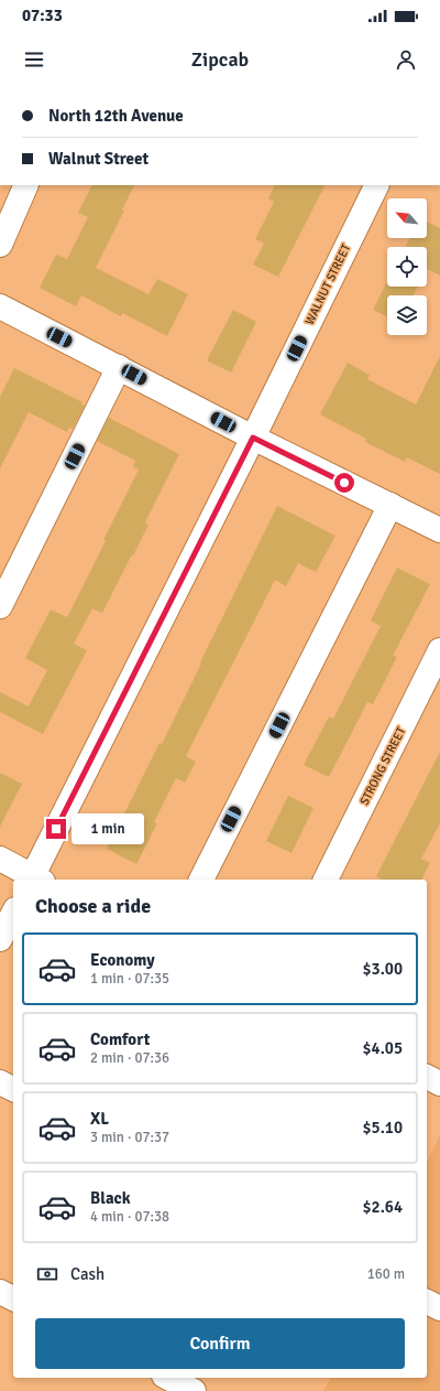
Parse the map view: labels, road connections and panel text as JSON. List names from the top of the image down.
{
  "streets": {
    "street": ["WALNUT STREET", "STRONG STREET"]
  },
  "north": "top left",
  "page": {
    "status": "07:33",
    "header": "Zipcab",
    "banner": ["North 12th Avenue", "Walnut Street"],
    "bubble": "1 min",
    "heading": "Choose a ride",
    "list": [
      {
        "name": "Economy",
        "note": "1 min · 07:35",
        "value": "$3.00"
      },
      {
        "name": "Comfort",
        "note": "2 min · 07:36",
        "value": "$4.05"
      },
      {
        "name": "XL",
        "note": "3 min · 07:37",
        "value": "$5.10"
      },
      {
        "name": "Black",
        "note": "4 min · 07:38",
        "value": "$2.64"
      }
    ],
    "pay": ["Cash", "160 m"],
    "buttons": "Confirm"
  }
}
